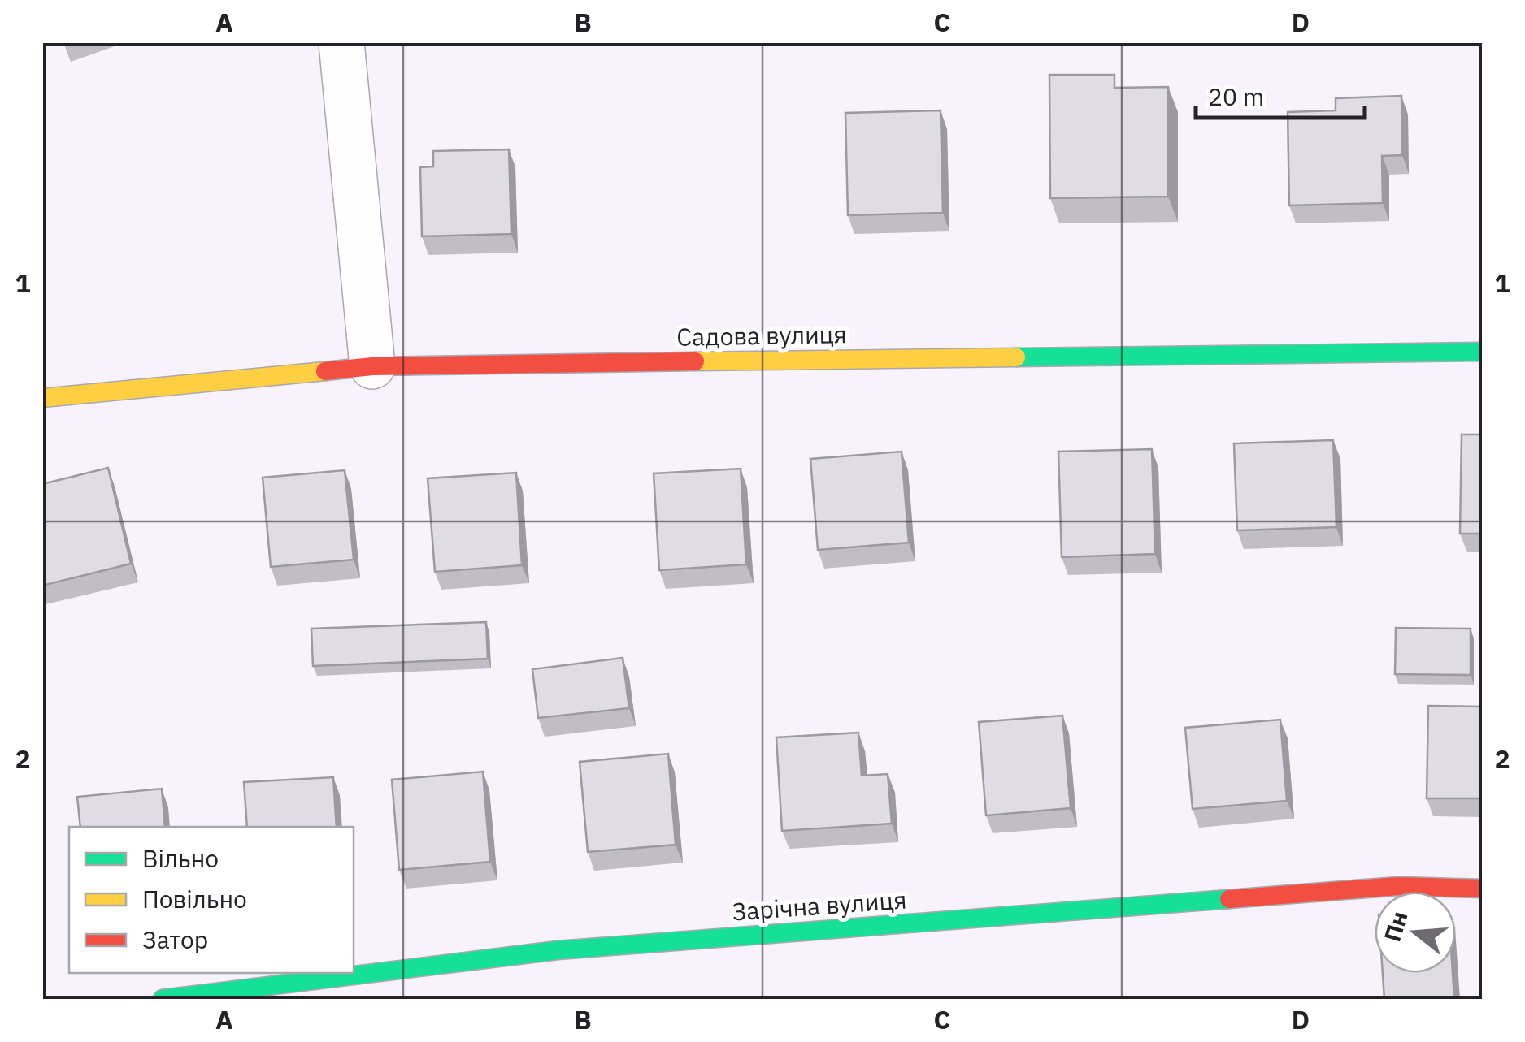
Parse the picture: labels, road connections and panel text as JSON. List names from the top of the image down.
{
  "streets": {
    "street": ["Садова вулиця", "Зарічна вулиця"]
  },
  "legend": ["Вільно", "Повільно", "Затор"],
  "scale_bar": "20 m",
  "north": "left",
  "grid": {
    "columns": [
      "A",
      "B",
      "C",
      "D"
    ],
    "rows": ["1", "2"]
  }
}
